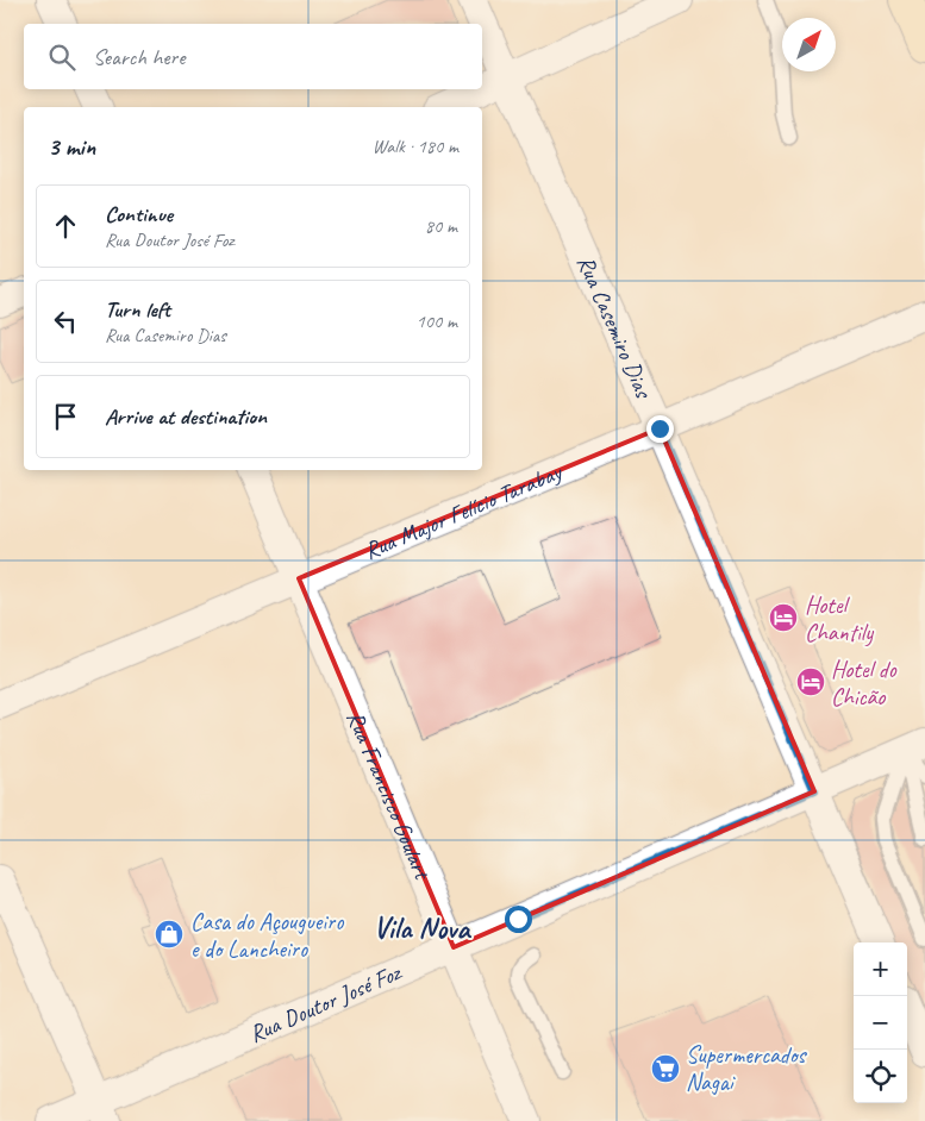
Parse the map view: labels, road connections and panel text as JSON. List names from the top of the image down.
{
  "streets": {
    "street": [
      "Rua Casemiro Dias",
      "Rua Major Felício Tarabay",
      "Rua Francisco Goulart",
      "Rua Doutor José Foz"
    ]
  },
  "crossings": [
    ["Rua Casemiro Dias", "Rua Major Felício Tarabay"],
    ["Rua Casemiro Dias", "Rua Doutor José Foz"],
    ["Rua Major Felício Tarabay", "Rua Francisco Goulart"],
    ["Rua Francisco Goulart", "Rua Doutor José Foz"]
  ],
  "districts": ["Vila Nova"],
  "places": {
    "hotel": ["Hotel Chantily", "Hotel do Chicão"],
    "shop": ["Casa do Açougueiro e do Lancheiro"],
    "supermarket": ["Supermercados Nagai"]
  },
  "north": "top right",
  "page": {
    "search": "Search here",
    "heading": ["3 min", "Walk · 180 m"],
    "list": [
      ["Continue", "Rua Doutor José Foz", "80 m"],
      ["Turn left", "Rua Casemiro Dias", "100 m"],
      "Arrive at destination"
    ],
    "map_buttons": ["+", "−"]
  }
}
